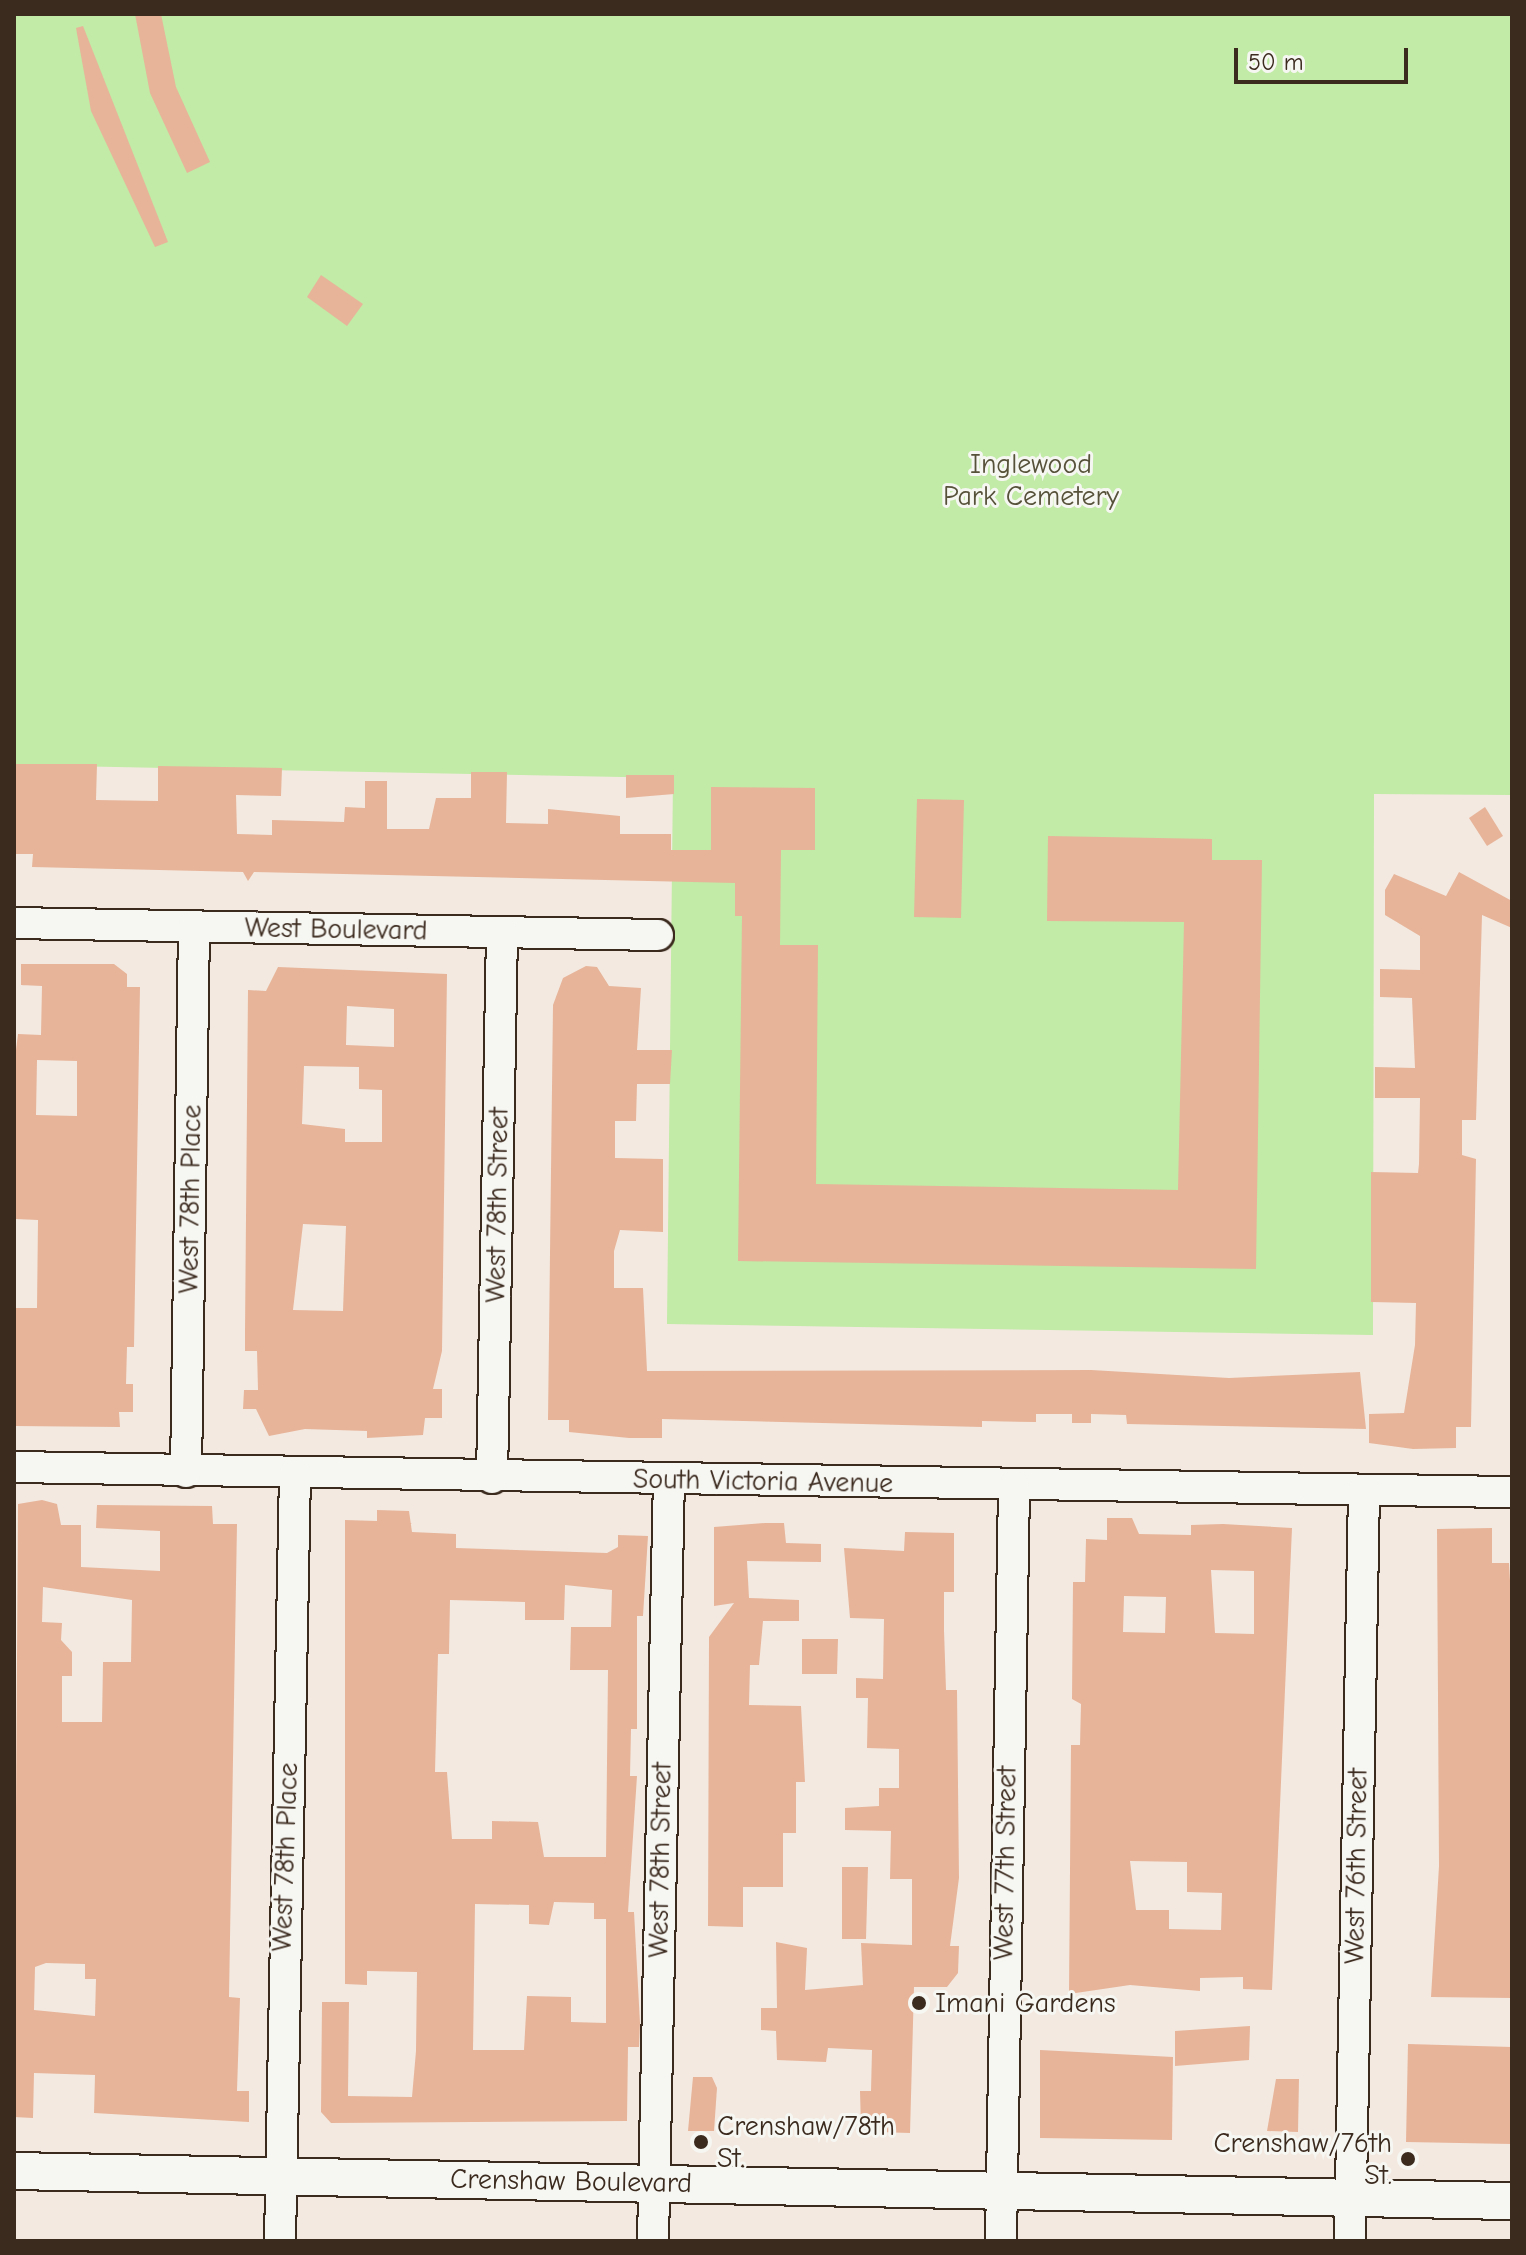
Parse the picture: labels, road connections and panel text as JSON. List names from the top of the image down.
{
  "streets": {
    "main road": ["Crenshaw Boulevard"],
    "street": [
      "West Boulevard",
      "West 78th Place",
      "West 78th Street",
      "South Victoria Avenue",
      "West 77th Street",
      "West 76th Street"
    ]
  },
  "crossings": [
    ["West Boulevard", "West 78th Place"],
    ["West Boulevard", "West 78th Street"],
    ["West 78th Place", "South Victoria Avenue"],
    ["West 78th Place", "Crenshaw Boulevard"],
    ["West 78th Street", "South Victoria Avenue"],
    ["West 78th Street", "Crenshaw Boulevard"],
    ["South Victoria Avenue", "West 77th Street"],
    ["South Victoria Avenue", "West 76th Street"],
    ["West 77th Street", "Crenshaw Boulevard"],
    ["West 76th Street", "Crenshaw Boulevard"]
  ],
  "parks": ["Inglewood Park Cemetery"],
  "places": ["Imani Gardens", "Crenshaw/78th St.", "Crenshaw/76th St."],
  "scale_bar": "50 m"
}
